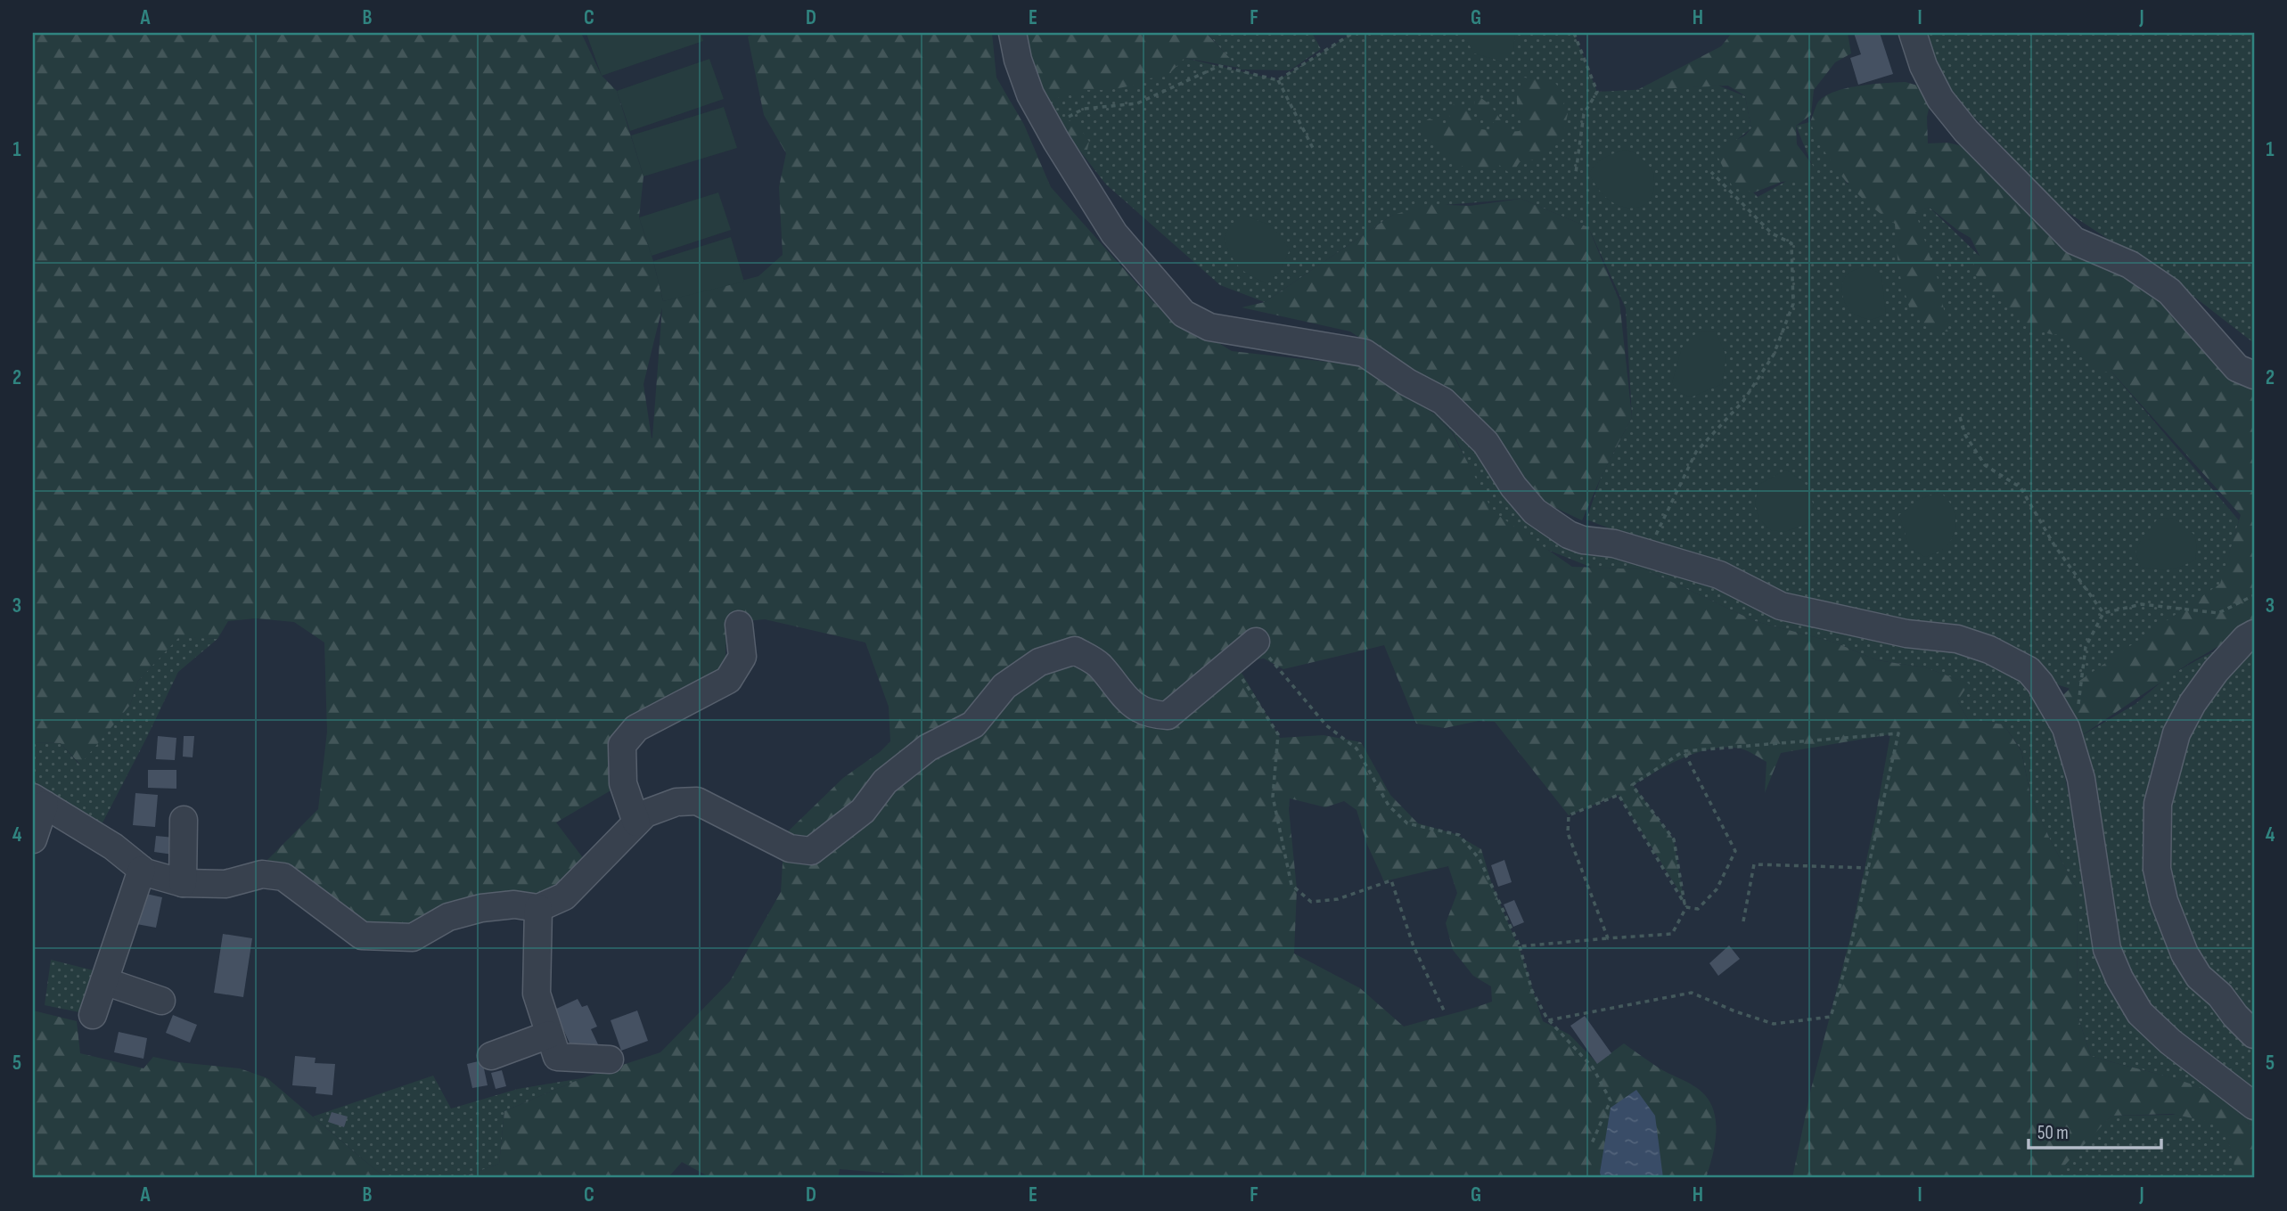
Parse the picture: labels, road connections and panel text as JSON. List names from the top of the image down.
{
  "scale_bar": "50 m",
  "grid": {
    "columns": [
      "A",
      "B",
      "C",
      "D",
      "E",
      "F",
      "G",
      "H",
      "I",
      "J"
    ],
    "rows": [
      "1",
      "2",
      "3",
      "4",
      "5"
    ]
  }
}
